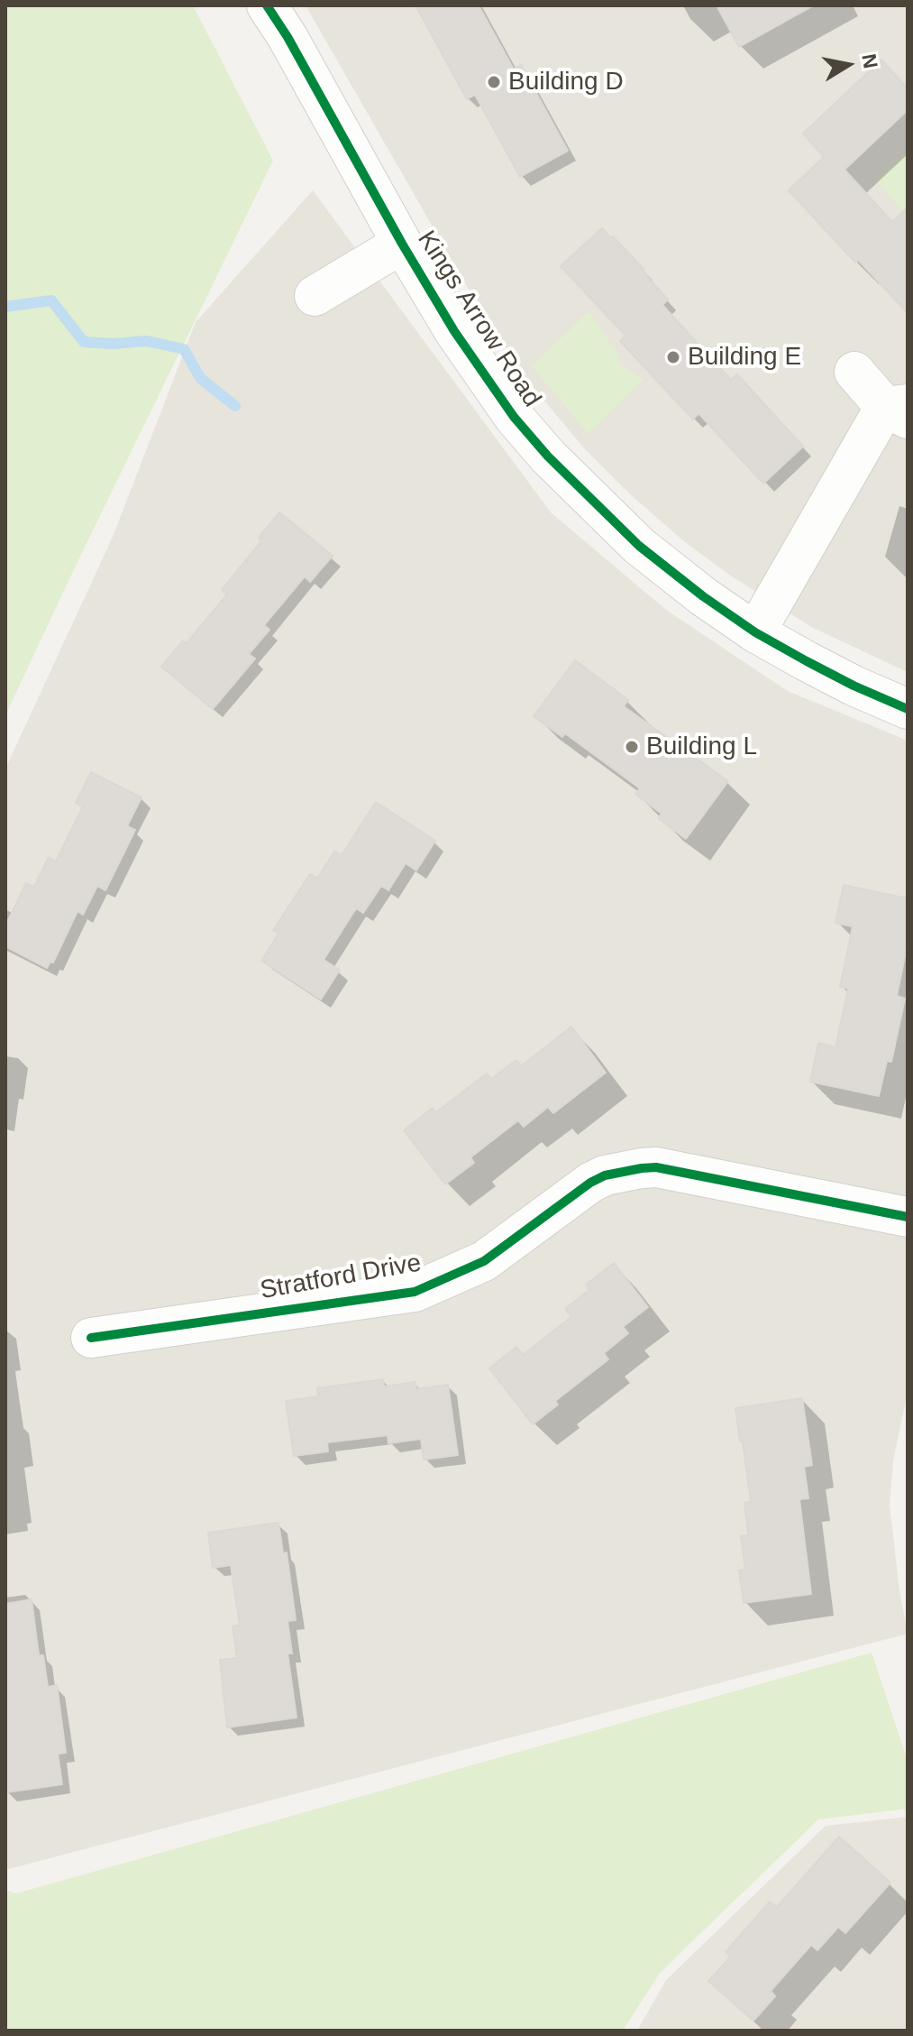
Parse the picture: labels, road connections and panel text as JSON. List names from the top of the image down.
{
  "streets": {
    "street": ["Kings Arrow Road", "Stratford Drive"]
  },
  "places": ["Building D", "Building E", "Building L"],
  "north": "right"
}
